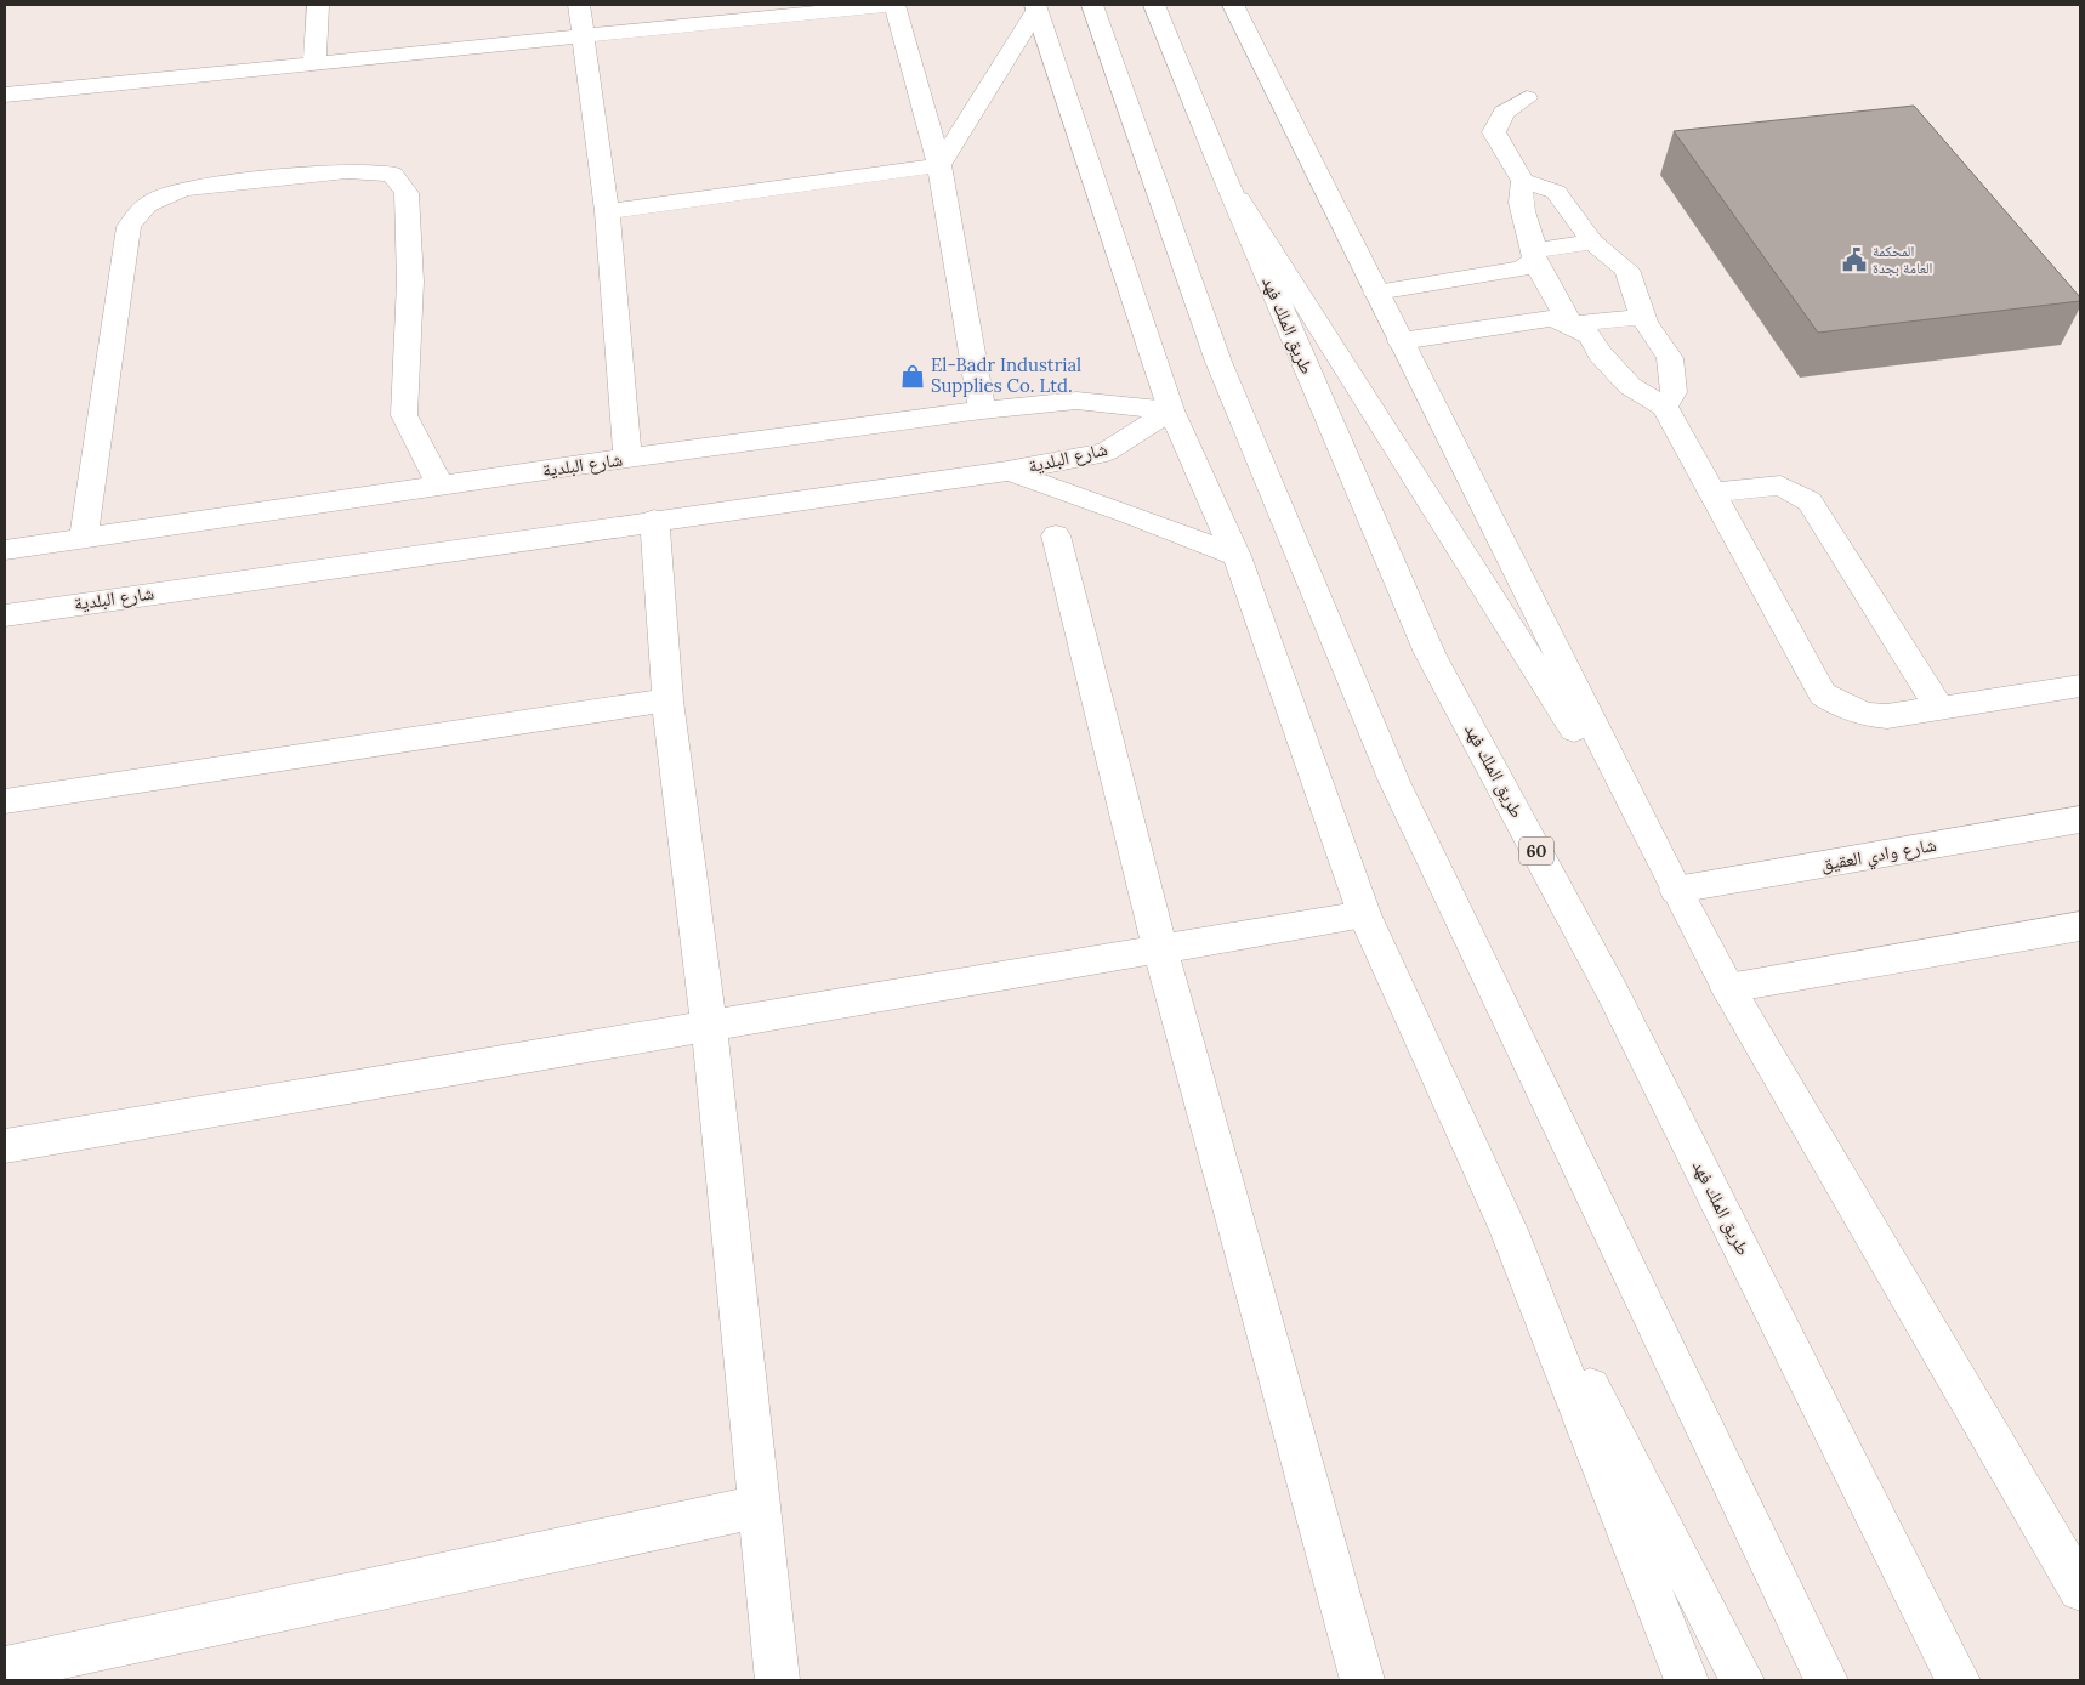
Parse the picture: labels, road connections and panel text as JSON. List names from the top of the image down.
{
  "streets": {
    "main road": [
      "طريق الملك فهد",
      "شارع البلدية",
      "60",
      "شارع وادي العقيق"
    ]
  },
  "places": {
    "public building": ["المحكمة العامة بجدة"],
    "shop": ["El-Badr Industrial Supplies Co. Ltd."]
  }
}
